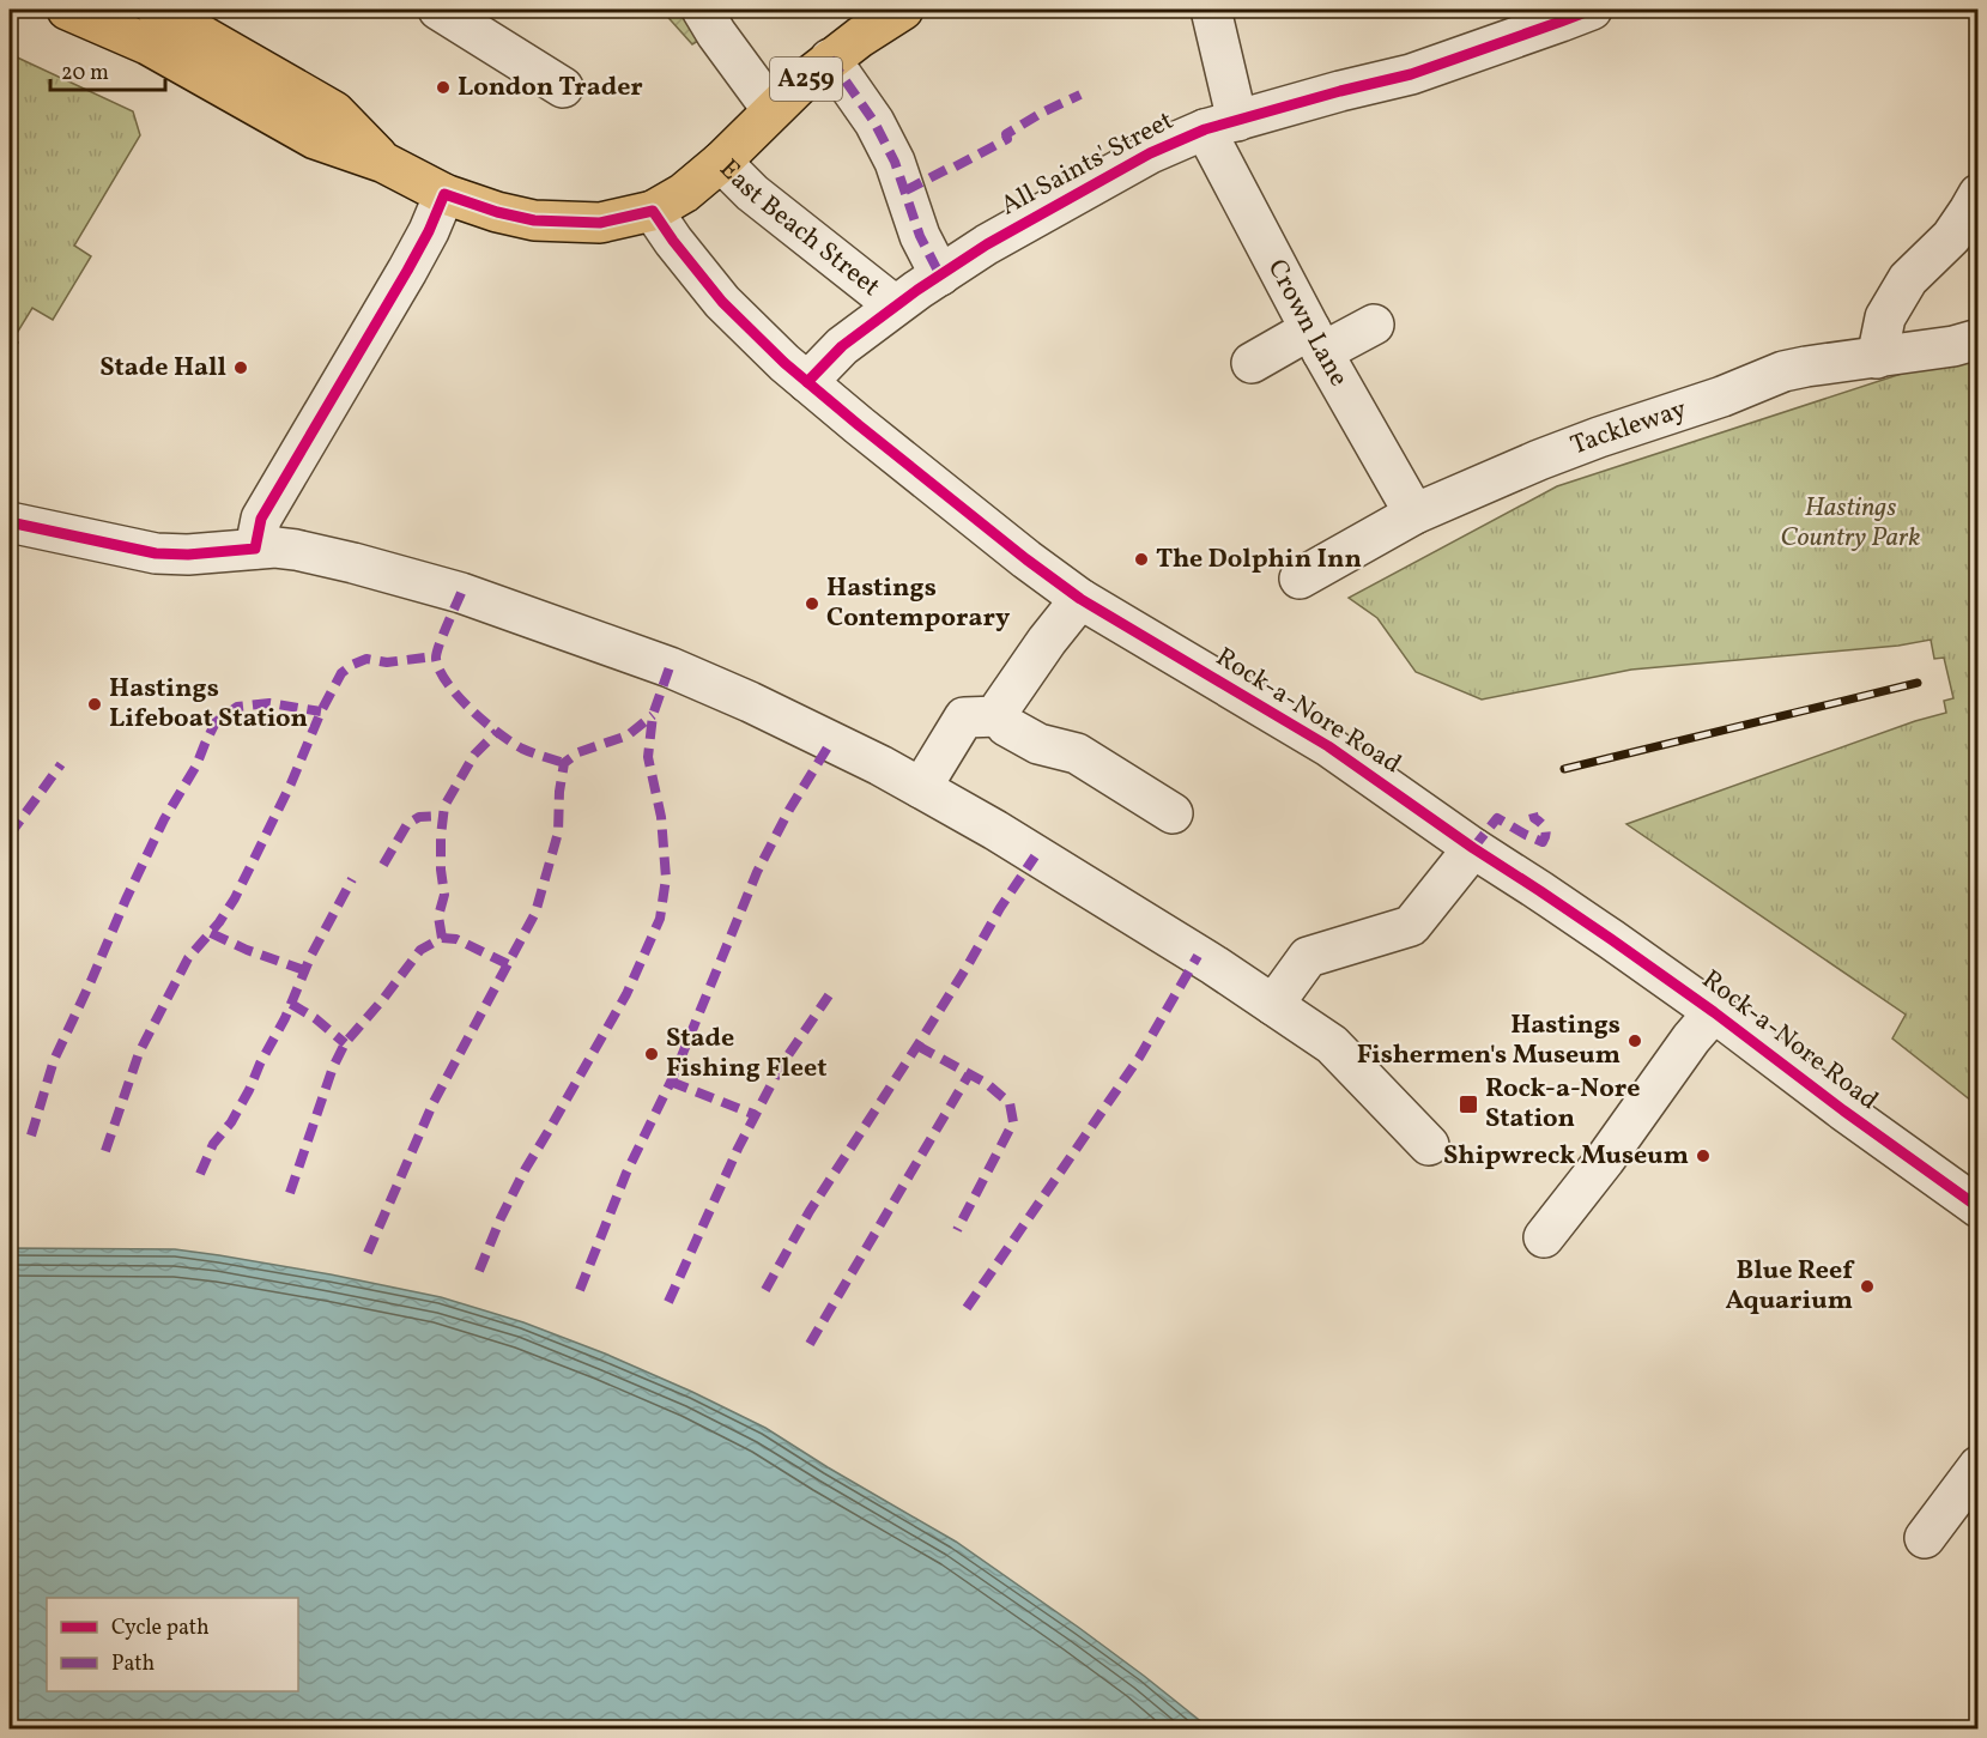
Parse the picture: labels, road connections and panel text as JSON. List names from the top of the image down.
{
  "streets": {
    "highway": ["A259", "East Beach Street"],
    "street": [
      "All Saints' Street",
      "Crown Lane",
      "Tackleway",
      "Rock-a-Nore Road"
    ]
  },
  "crossings": [
    ["A259", "East Beach Street"],
    ["All Saints' Street", "East Beach Street"],
    ["All Saints' Street", "Crown Lane"],
    ["All Saints' Street", "Rock-a-Nore Road"],
    ["East Beach Street", "Rock-a-Nore Road"],
    ["Crown Lane", "Tackleway"]
  ],
  "parks": ["Hastings Country Park"],
  "places": {
    "other": [
      "London Trader",
      "Stade Hall",
      "The Dolphin Inn",
      "Hastings Contemporary",
      "Hastings Lifeboat Station",
      "Hastings Fishermen's Museum",
      "Stade Fishing Fleet",
      "Shipwreck Museum",
      "Blue Reef Aquarium"
    ],
    "transit": ["Rock-a-Nore Station"]
  },
  "legend": ["Cycle path", "Path"],
  "scale_bar": "20 m"
}
